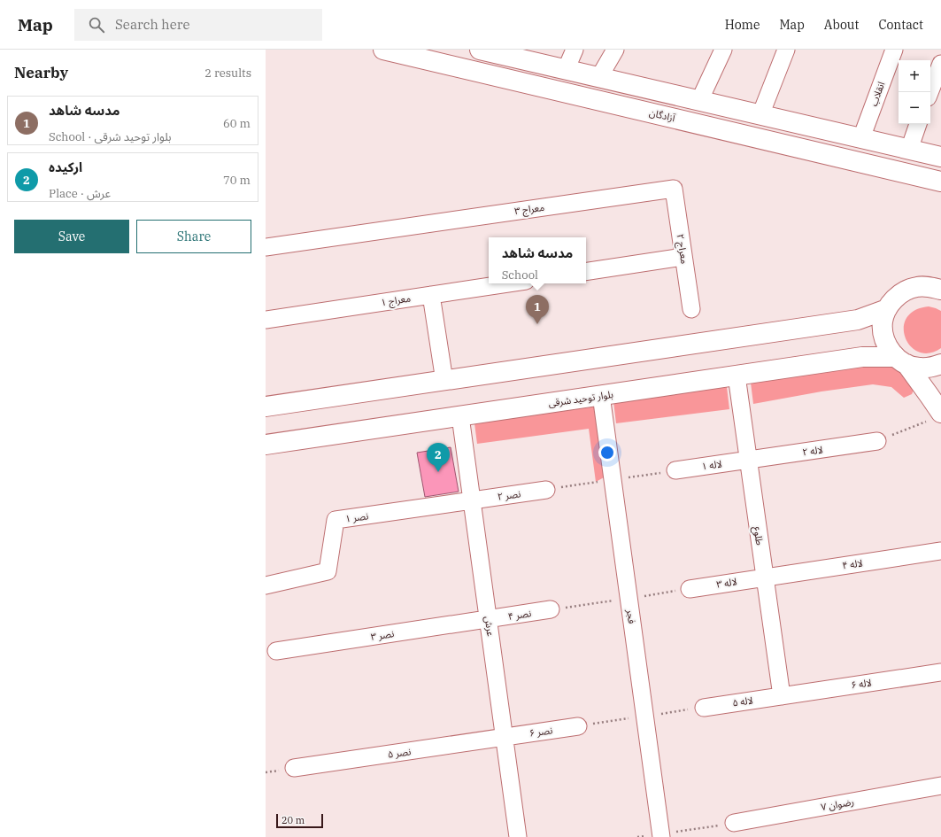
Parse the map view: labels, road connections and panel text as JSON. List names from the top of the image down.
{
  "streets": {
    "street": [
      "انقلاب",
      "آزادگان",
      "معراج ۳",
      "معراج ۲",
      "معراج ۱",
      "بلوار توحید شرقی",
      "لاله ۲",
      "لاله ۱",
      "نصر ۲",
      "نصر ۱",
      "طلوع",
      "لاله ۴",
      "لاله ۳",
      "نصر ۴",
      "فجر",
      "عرش",
      "نصر ۳",
      "لاله ۶",
      "لاله ۵",
      "نصر ۶",
      "نصر ۵",
      "رضوان ۷"
    ]
  },
  "crossings": [
    ["معراج ۳", "معراج ۲"],
    ["بلوار توحید شرقی", "طلوع"],
    ["بلوار توحید شرقی", "فجر"],
    ["بلوار توحید شرقی", "عرش"],
    ["لاله ۲", "لاله ۱"],
    ["لاله ۲", "طلوع"],
    ["لاله ۱", "طلوع"],
    ["نصر ۲", "نصر ۱"],
    ["نصر ۲", "عرش"],
    ["نصر ۱", "عرش"],
    ["طلوع", "لاله ۴"],
    ["طلوع", "لاله ۳"],
    ["طلوع", "لاله ۶"],
    ["طلوع", "لاله ۵"],
    ["لاله ۴", "لاله ۳"],
    ["نصر ۴", "عرش"],
    ["نصر ۴", "نصر ۳"],
    ["عرش", "نصر ۳"],
    ["عرش", "نصر ۶"],
    ["عرش", "نصر ۵"],
    ["لاله ۶", "لاله ۵"],
    ["نصر ۶", "نصر ۵"]
  ],
  "scale_bar": "20 m",
  "page": {
    "header": "Map",
    "search": "Search here",
    "nav": [
      "Home",
      "Map",
      "About",
      "Contact"
    ],
    "heading": ["Nearby", "2 results"],
    "map_buttons": ["+", "−"],
    "list": [
      {
        "mark": "1",
        "name": "مدسه شاهد",
        "note": "School · بلوار توحید شرقی",
        "value": "60 m"
      },
      {
        "mark": "2",
        "name": "ارکیده",
        "note": "Place · عرش",
        "value": "70 m"
      }
    ],
    "buttons": ["Save", "Share"],
    "popup": ["مدسه شاهد", "School"],
    "pins": ["1", "2"],
    "scale": "20 m"
  }
}
